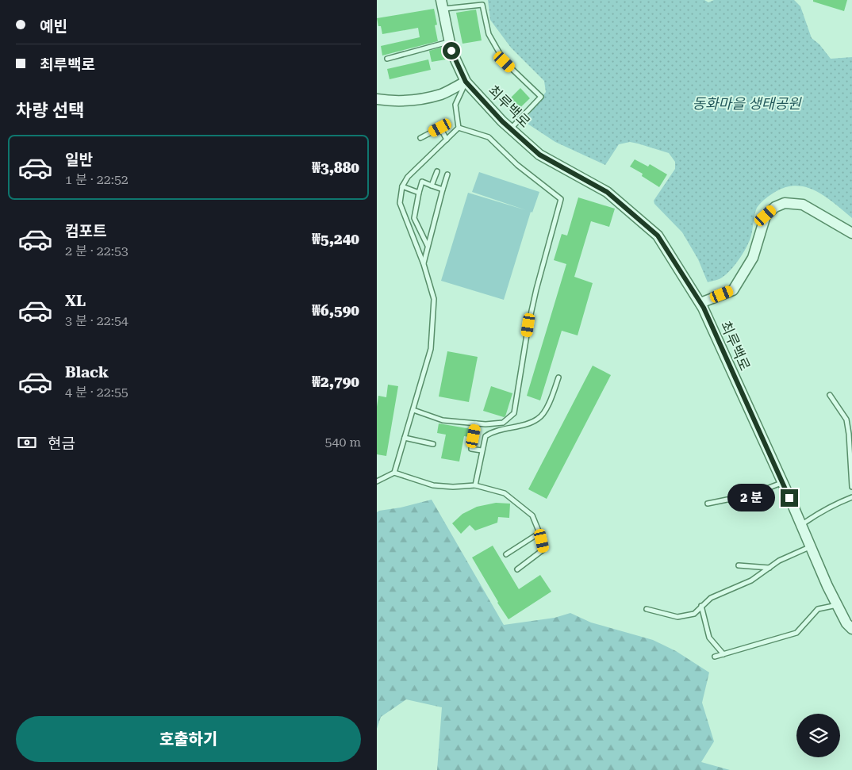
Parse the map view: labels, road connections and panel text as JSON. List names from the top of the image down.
{
  "streets": {
    "street": ["최루백로"]
  },
  "parks": ["동화마을 생태공원"],
  "page": {
    "banner": ["예빈", "최루백로"],
    "heading": "차량 선택",
    "list": [
      {
        "name": "일반",
        "note": "1 분 · 22:52",
        "value": "₩3,880"
      },
      {
        "name": "컴포트",
        "note": "2 분 · 22:53",
        "value": "₩5,240"
      },
      {
        "name": "XL",
        "note": "3 분 · 22:54",
        "value": "₩6,590"
      },
      {
        "name": "Black",
        "note": "4 분 · 22:55",
        "value": "₩2,790"
      }
    ],
    "pay": ["현금", "540 m"],
    "bubble": "2 분",
    "buttons": "호출하기"
  }
}
